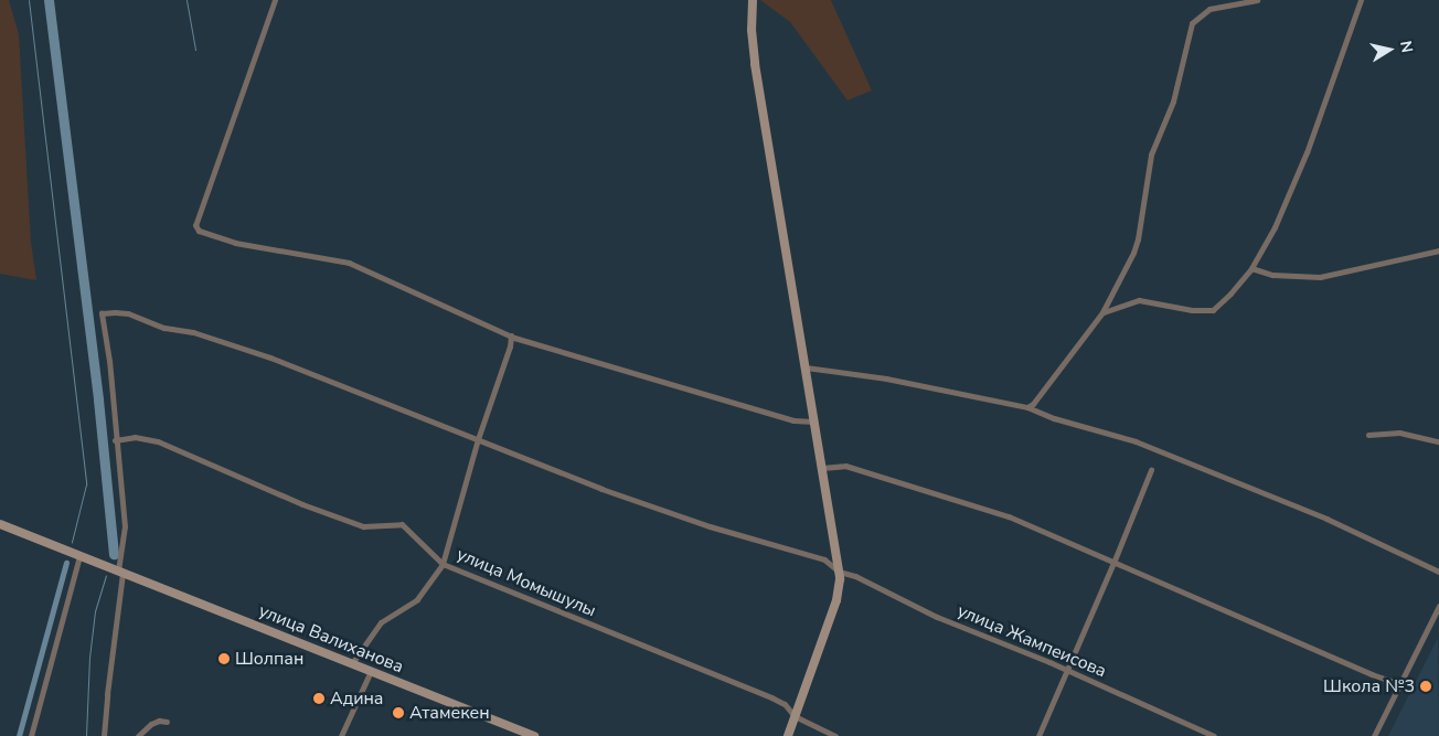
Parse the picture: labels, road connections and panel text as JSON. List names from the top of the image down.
{
  "streets": {
    "street": ["улица Момышулы", "улица Валиханова", "улица Жампеисова"]
  },
  "crossings": [
    ["улица Момышулы", "улица Жампеисова"]
  ],
  "places": [
    "Шолпан",
    "Школа №3",
    "Адина",
    "Атамекен"
  ],
  "north": "right"
}
